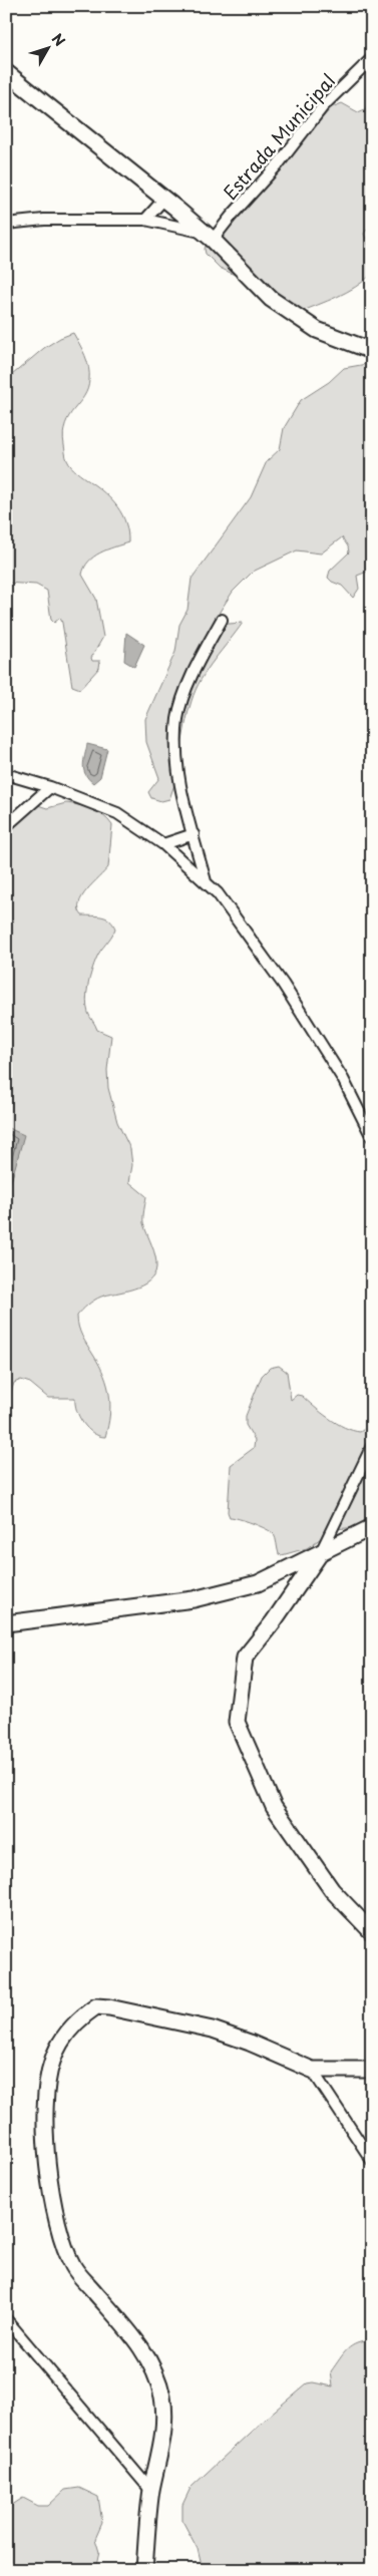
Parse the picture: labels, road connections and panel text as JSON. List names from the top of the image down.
{
  "streets": {
    "street": ["Estrada Municipal"]
  },
  "north": "top right"
}
